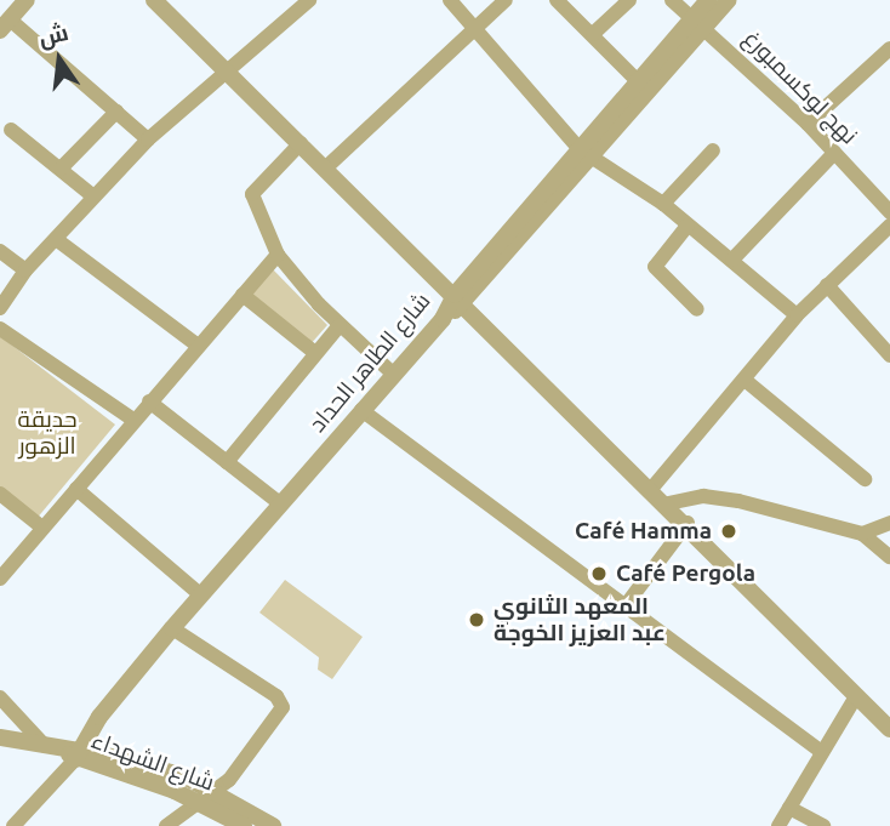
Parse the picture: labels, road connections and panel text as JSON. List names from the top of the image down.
{
  "streets": {
    "street": ["نهج لوكسمبورغ", "شارع الطاهر الحداد", "شارع الشهداء"]
  },
  "crossings": [
    ["نهج لوكسمبورغ", "شارع الطاهر الحداد"],
    ["شارع الطاهر الحداد", "شارع الشهداء"]
  ],
  "parks": ["حديقة الزهور"],
  "places": ["Café Hamma", "Café Pergola", "المعهد الثانوي عبد العزيز الخوجة"],
  "north": "top"
}
